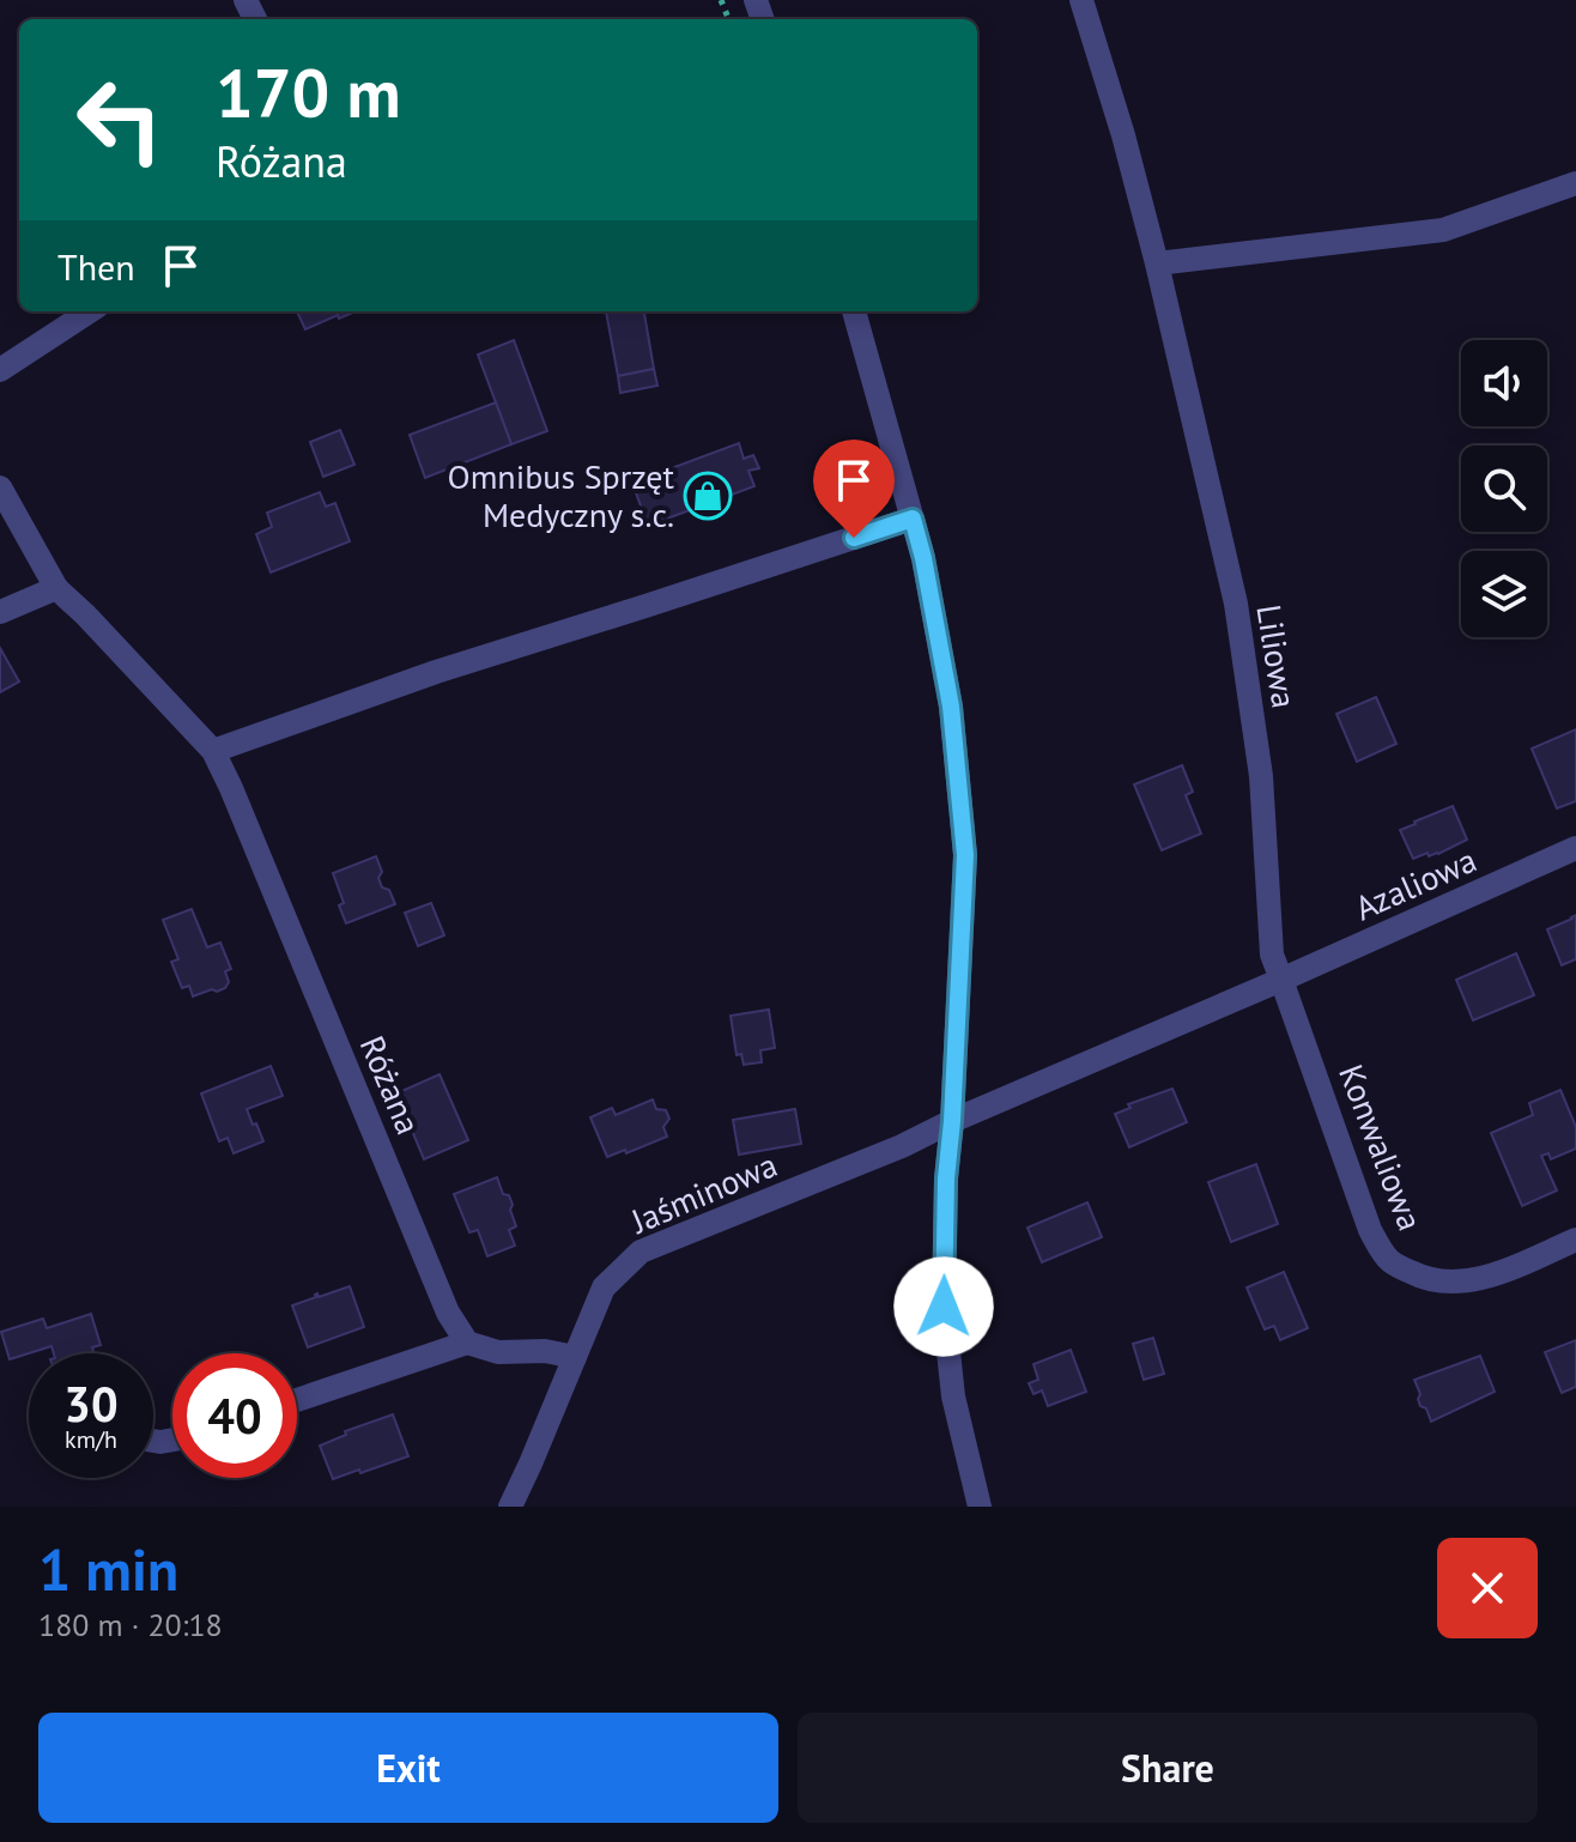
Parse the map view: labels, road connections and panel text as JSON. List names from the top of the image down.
{
  "streets": {
    "street": [
      "Liliowa",
      "Azaliowa",
      "Różana",
      "Konwaliowa",
      "Jaśminowa"
    ]
  },
  "crossings": [
    ["Liliowa", "Azaliowa"],
    ["Liliowa", "Konwaliowa"],
    ["Azaliowa", "Konwaliowa"]
  ],
  "places": {
    "shop": ["Omnibus Sprzęt Medyczny s.c."]
  },
  "page": {
    "turn": ["170 m", "Różana"],
    "then": "Then",
    "speed": "30 km/h",
    "limit": "40",
    "heading": ["1 min", "180 m · 20:18"],
    "buttons": ["Exit", "Share"]
  }
}
